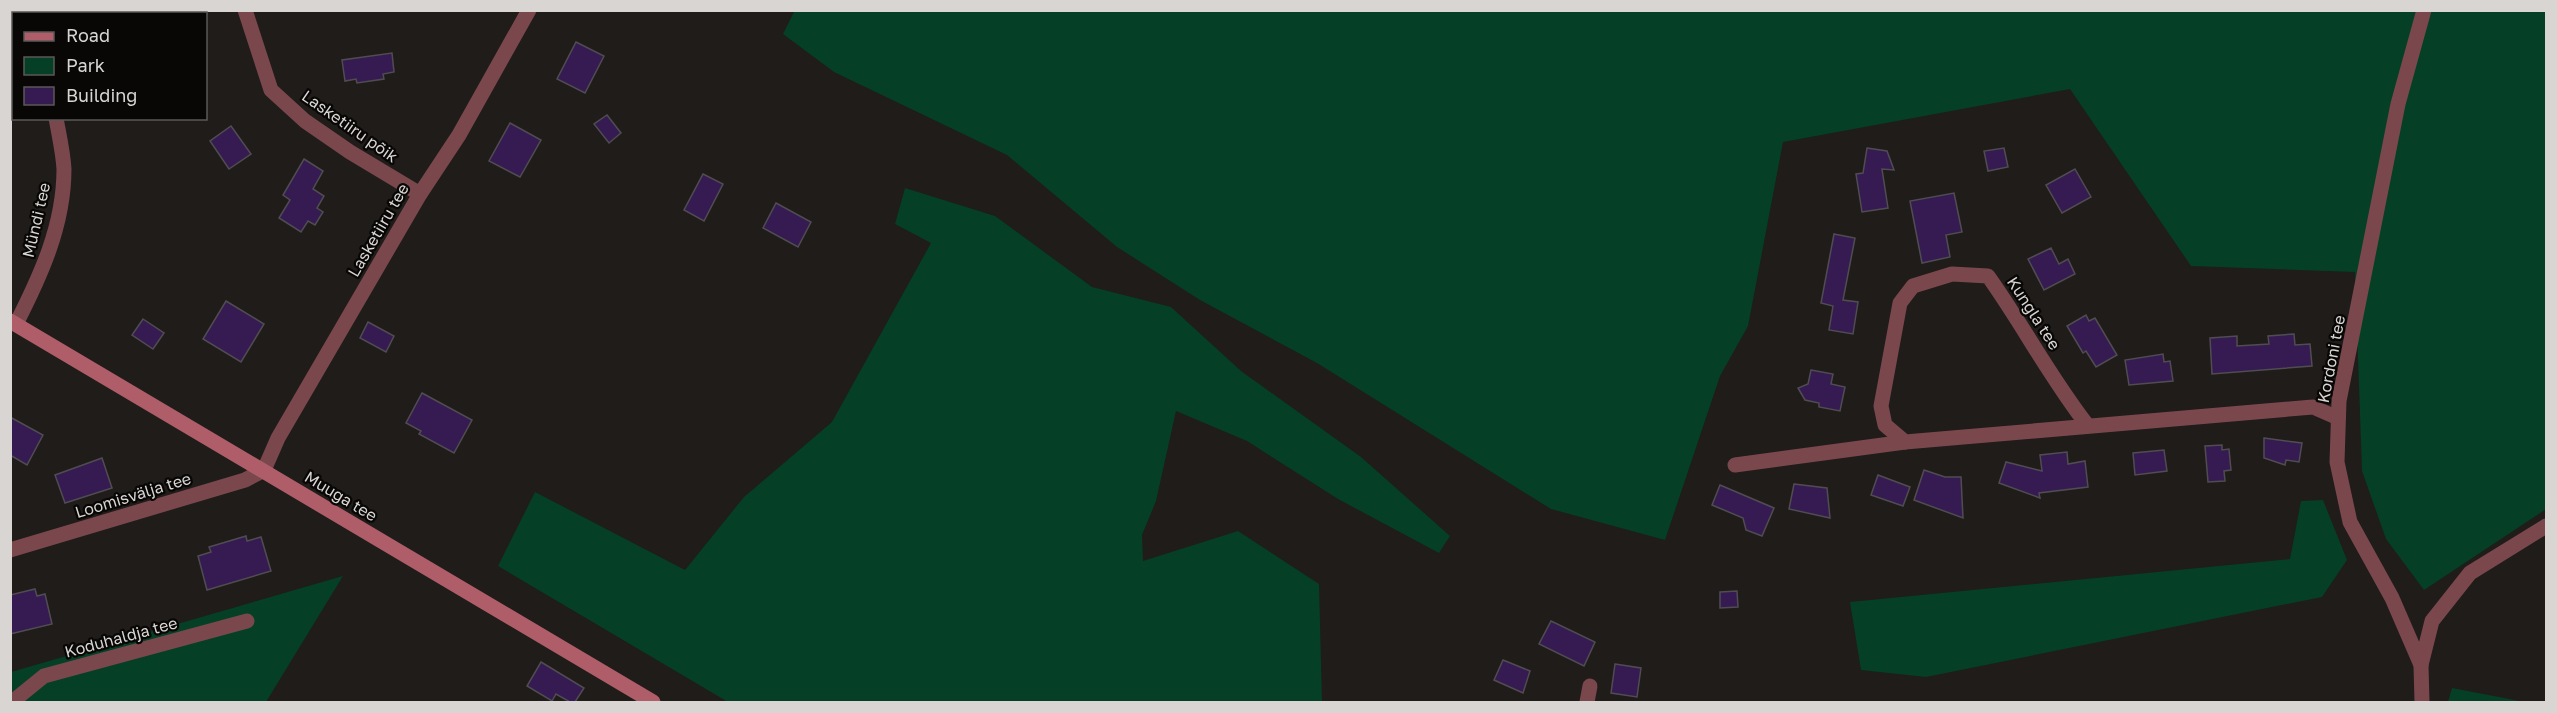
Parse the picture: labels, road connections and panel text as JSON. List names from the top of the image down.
{
  "streets": {
    "street": [
      "Lasketiiru põik",
      "Mündi tee",
      "Lasketiiru tee",
      "Kungla tee",
      "Kordoni tee",
      "Loomisvälja tee",
      "Muuga tee",
      "Koduhaldja tee"
    ]
  },
  "crossings": [
    ["Lasketiiru põik", "Lasketiiru tee"],
    ["Mündi tee", "Muuga tee"],
    ["Lasketiiru tee", "Loomisvälja tee"],
    ["Lasketiiru tee", "Muuga tee"],
    ["Loomisvälja tee", "Muuga tee"]
  ],
  "legend": ["Road", "Park", "Building"]
}
